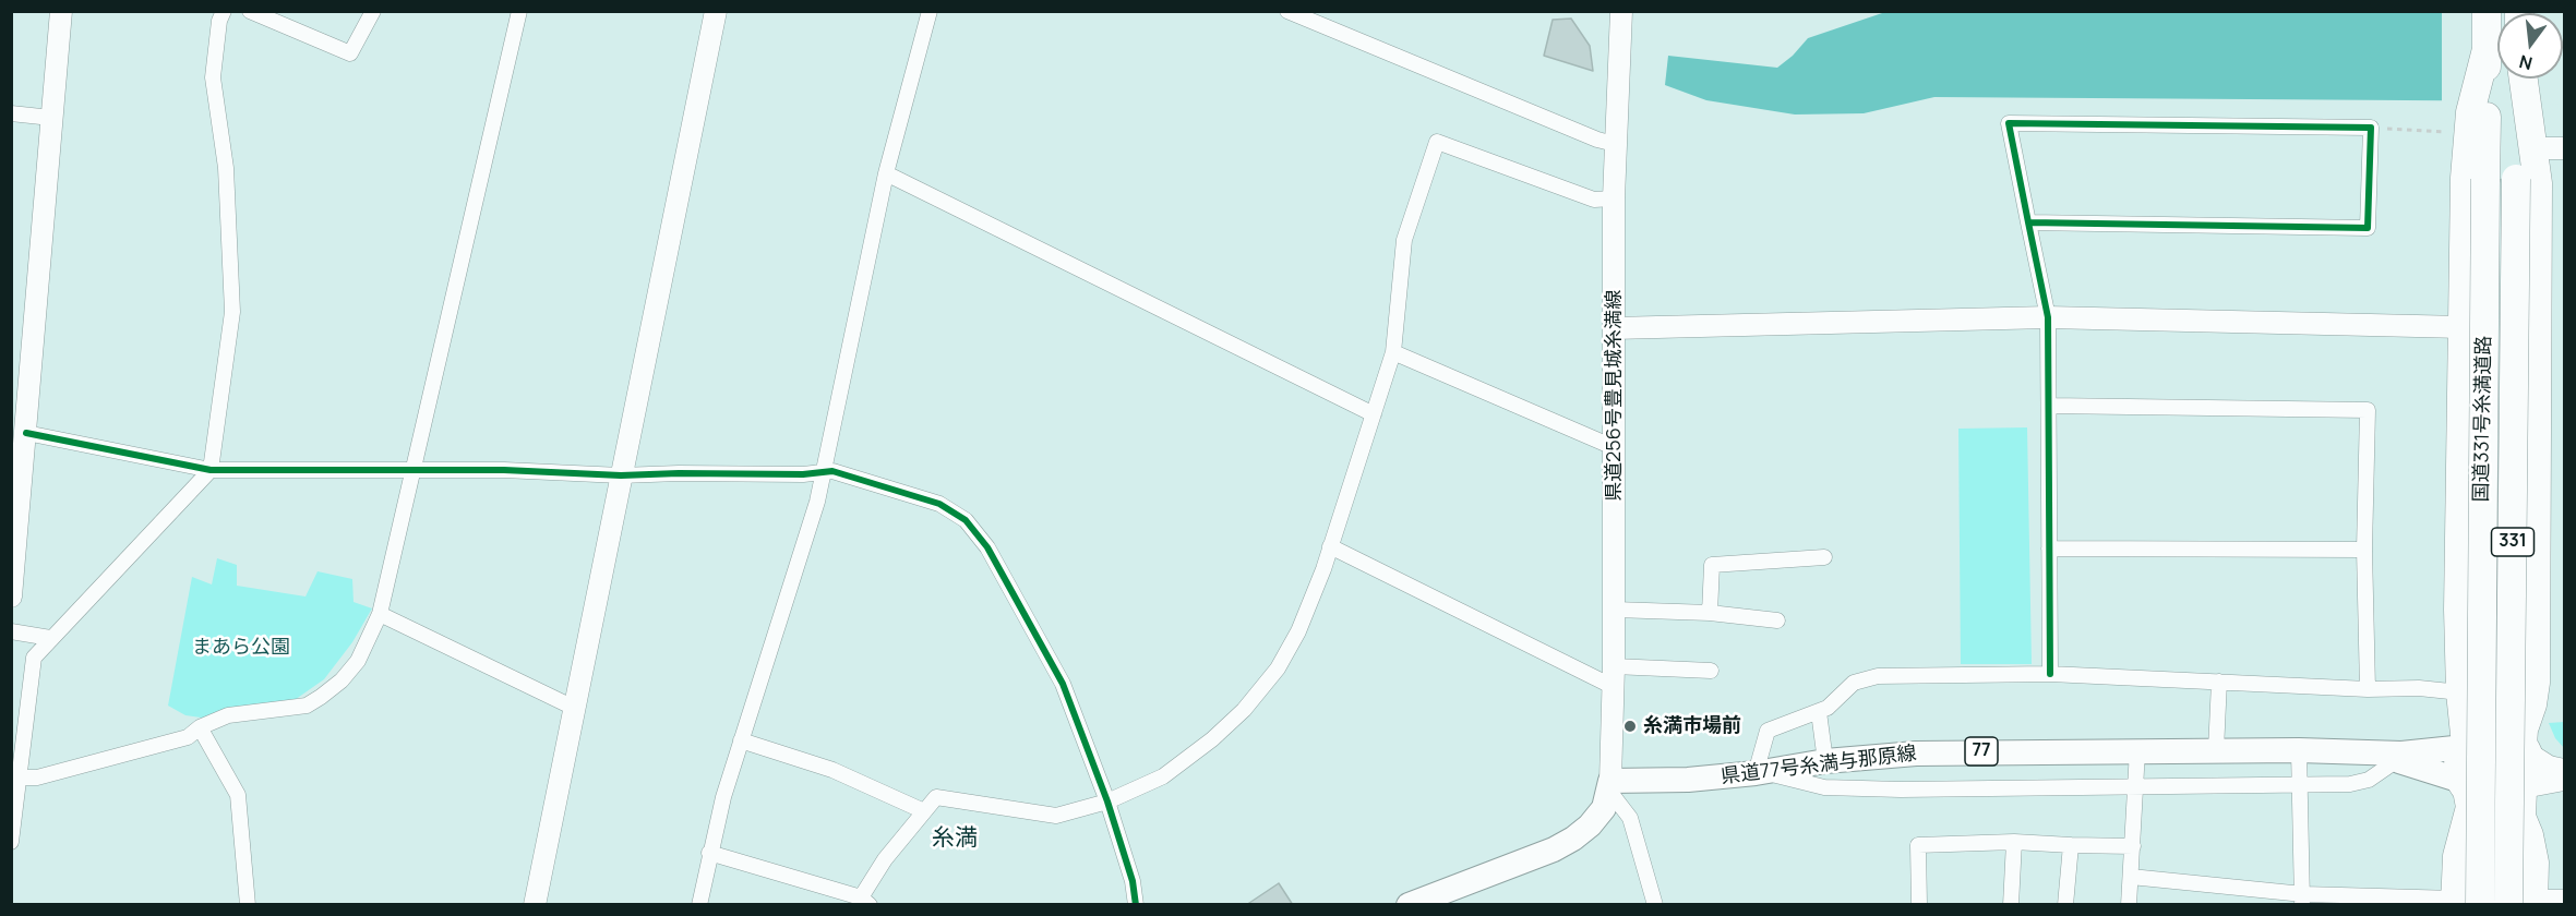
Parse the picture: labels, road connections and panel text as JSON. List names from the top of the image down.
{
  "streets": {
    "highway": ["国道331号糸満道路", "331"],
    "main road": ["77", "県道77号糸満与那原線"],
    "street": ["県道256号豊見城糸満線"]
  },
  "crossings": [
    ["県道256号豊見城糸満線", "県道77号糸満与那原線"]
  ],
  "districts": ["糸満"],
  "parks": ["まあら公園"],
  "places": ["糸満市場前"],
  "north": "bottom"
}
